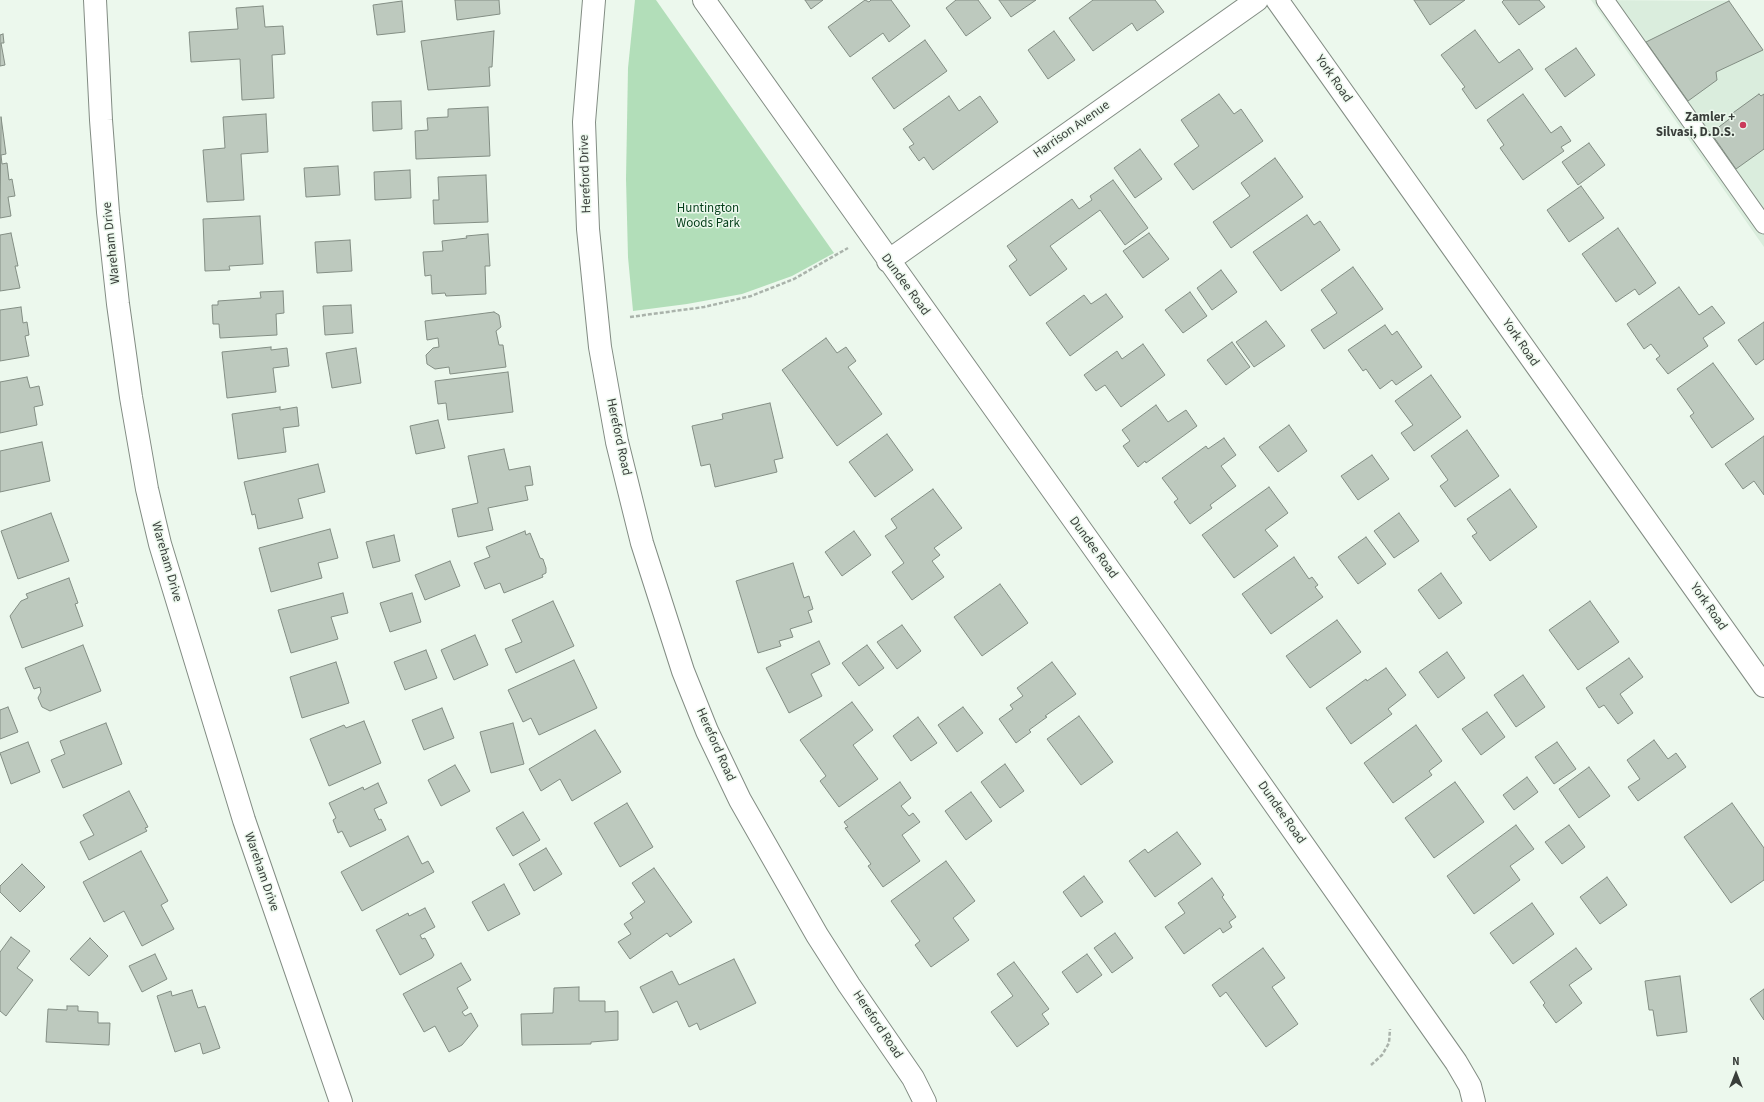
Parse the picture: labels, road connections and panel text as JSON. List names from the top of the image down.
{
  "streets": {
    "street": [
      "York Road",
      "Harrison Avenue",
      "Hereford Drive",
      "Wareham Drive",
      "Dundee Road",
      "Hereford Road"
    ]
  },
  "crossings": [
    ["Harrison Avenue", "Dundee Road"],
    ["Hereford Drive", "Hereford Road"]
  ],
  "parks": ["Huntington Woods Park"],
  "places": ["Zamler + Silvasi, D.D.S."],
  "north": "top"
}
